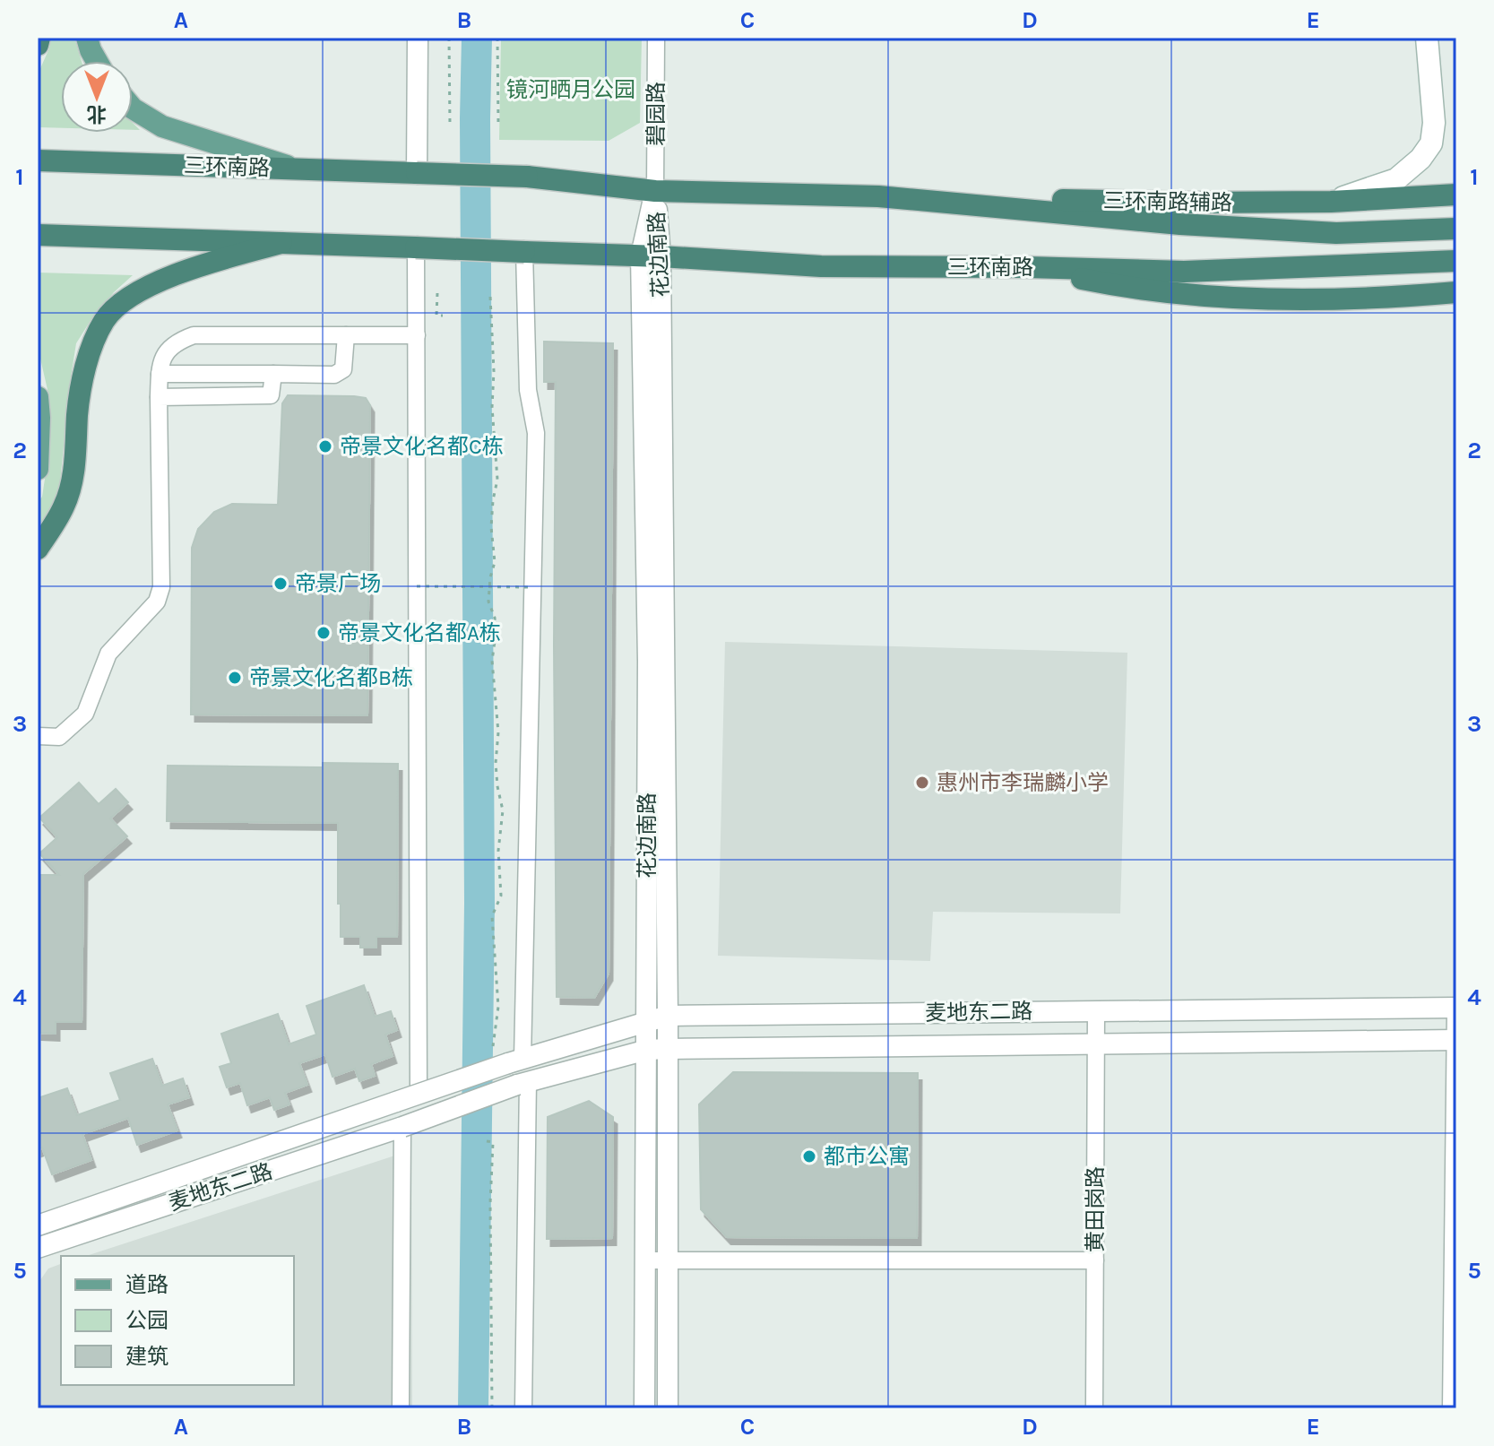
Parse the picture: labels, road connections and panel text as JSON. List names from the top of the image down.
{
  "streets": {
    "highway": ["三环南路", "三环南路辅路"],
    "street": [
      "碧园路",
      "花边南路",
      "麦地东二路",
      "黄田岗路"
    ]
  },
  "crossings": [
    ["碧园路", "三环南路"],
    ["碧园路", "花边南路"],
    ["三环南路", "花边南路"],
    ["花边南路", "麦地东二路"],
    ["麦地东二路", "黄田岗路"]
  ],
  "parks": ["镜河晒月公园"],
  "places": [
    "帝景文化名都C栋",
    "帝景广场",
    "帝景文化名都A栋",
    "帝景文化名都B栋",
    "惠州市李瑞麟小学",
    "都市公寓"
  ],
  "legend": ["道路", "公园", "建筑"],
  "north": "bottom",
  "grid": {
    "columns": [
      "A",
      "B",
      "C",
      "D",
      "E"
    ],
    "rows": [
      "1",
      "2",
      "3",
      "4",
      "5"
    ]
  }
}
